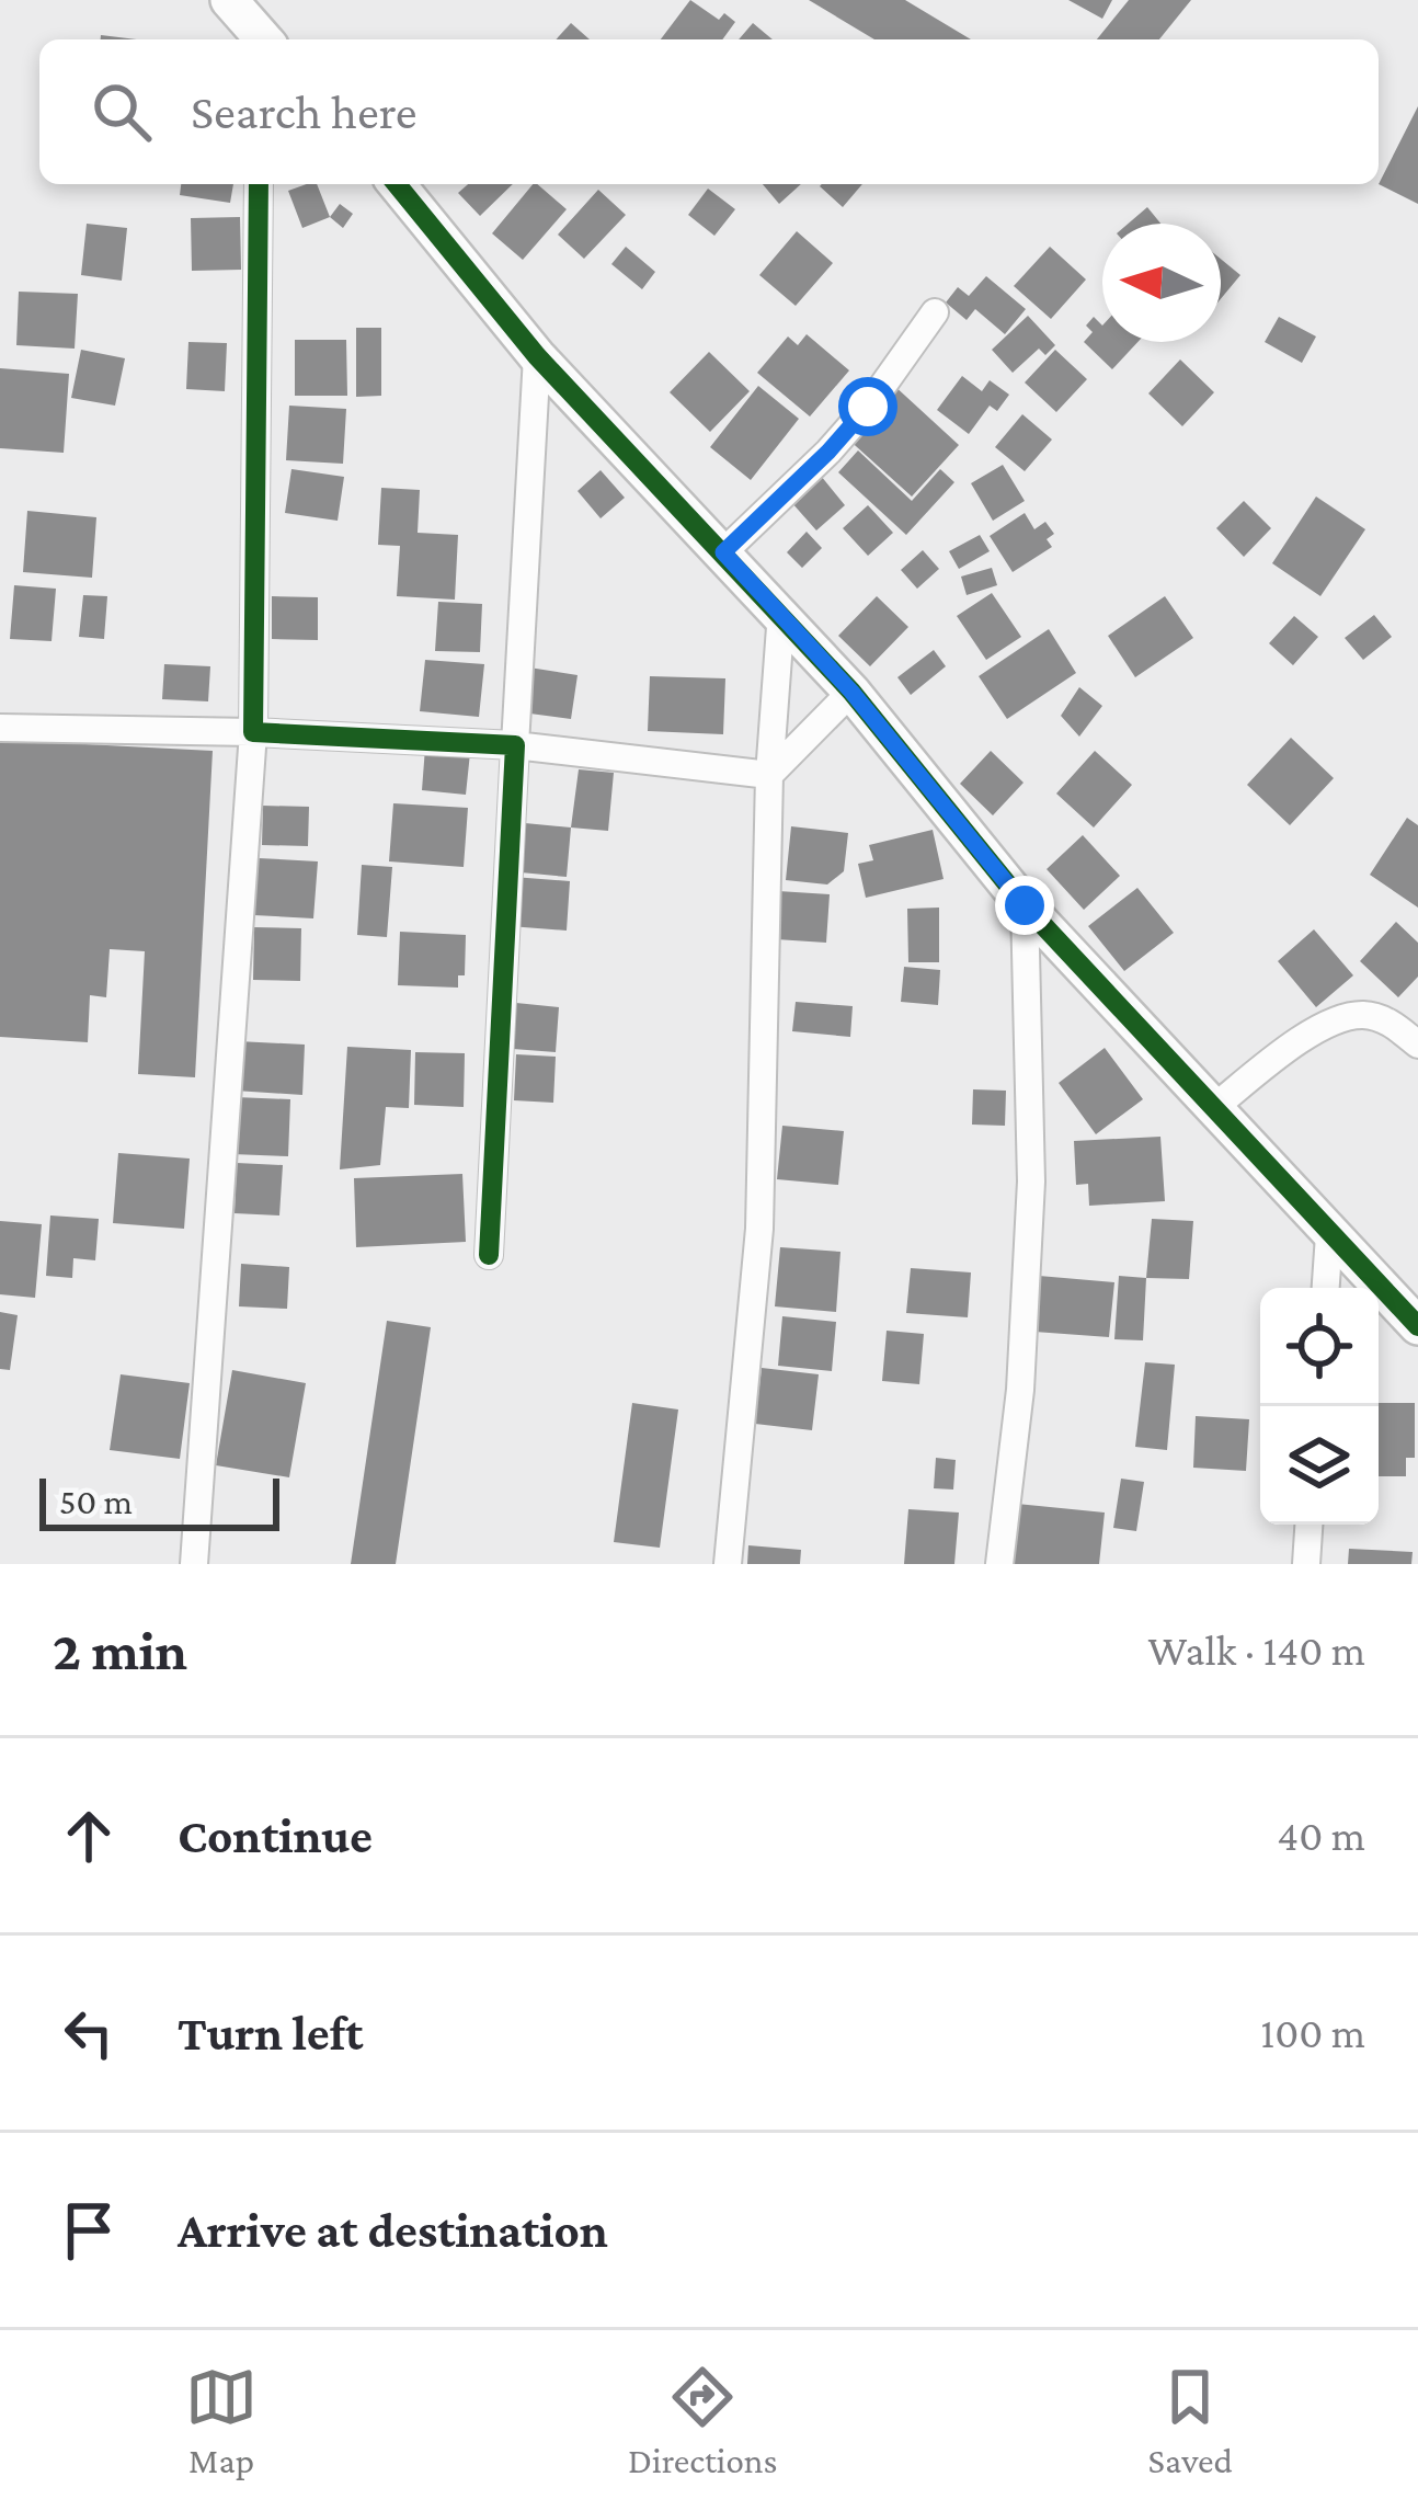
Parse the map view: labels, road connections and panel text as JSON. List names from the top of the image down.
{
  "scale_bar": "50 m",
  "north": "left",
  "page": {
    "search": "Search here",
    "scale": "50 m",
    "heading": ["2 min", "Walk · 140 m"],
    "list": [
      ["Continue", "40 m"],
      ["Turn left", "100 m"],
      "Arrive at destination"
    ],
    "nav": ["Map", "Directions", "Saved"]
  }
}
